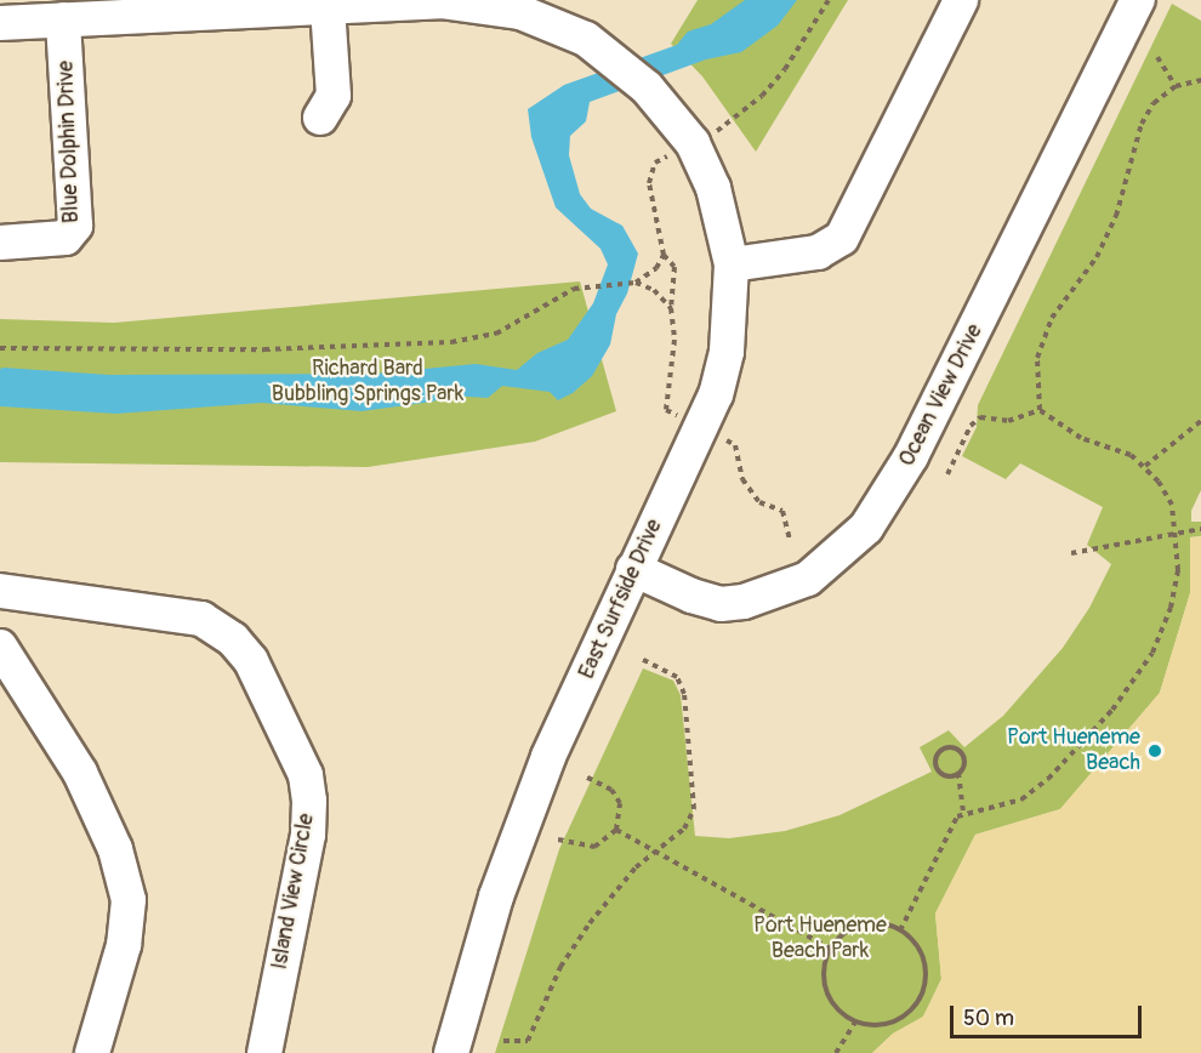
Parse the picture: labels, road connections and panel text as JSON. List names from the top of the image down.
{
  "streets": {
    "street": [
      "Blue Dolphin Drive",
      "Ocean View Drive",
      "East Surfside Drive",
      "Island View Circle"
    ]
  },
  "crossings": [
    ["Blue Dolphin Drive", "East Surfside Drive"],
    ["Ocean View Drive", "East Surfside Drive"]
  ],
  "parks": ["Richard Bard Bubbling Springs Park", "Port Hueneme Beach Park"],
  "places": ["Port Hueneme Beach"],
  "scale_bar": "50 m"
}
